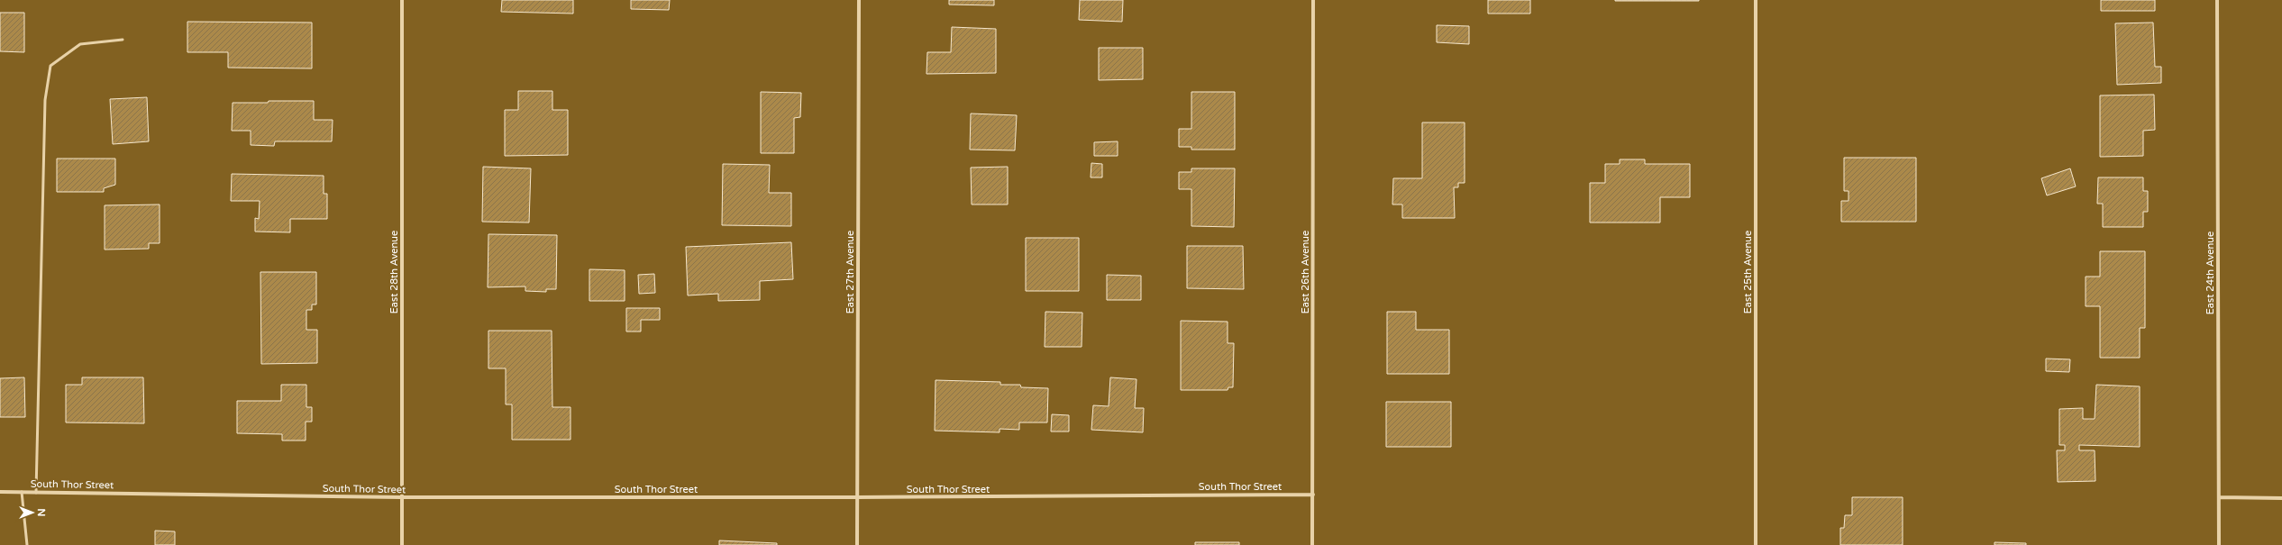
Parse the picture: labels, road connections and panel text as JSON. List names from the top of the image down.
{
  "streets": {
    "street": [
      "East 28th Avenue",
      "East 27th Avenue",
      "East 26th Avenue",
      "East 25th Avenue",
      "East 24th Avenue",
      "South Thor Street"
    ]
  },
  "crossings": [
    ["East 28th Avenue", "South Thor Street"],
    ["East 27th Avenue", "South Thor Street"],
    ["East 26th Avenue", "South Thor Street"]
  ],
  "north": "right"
}
